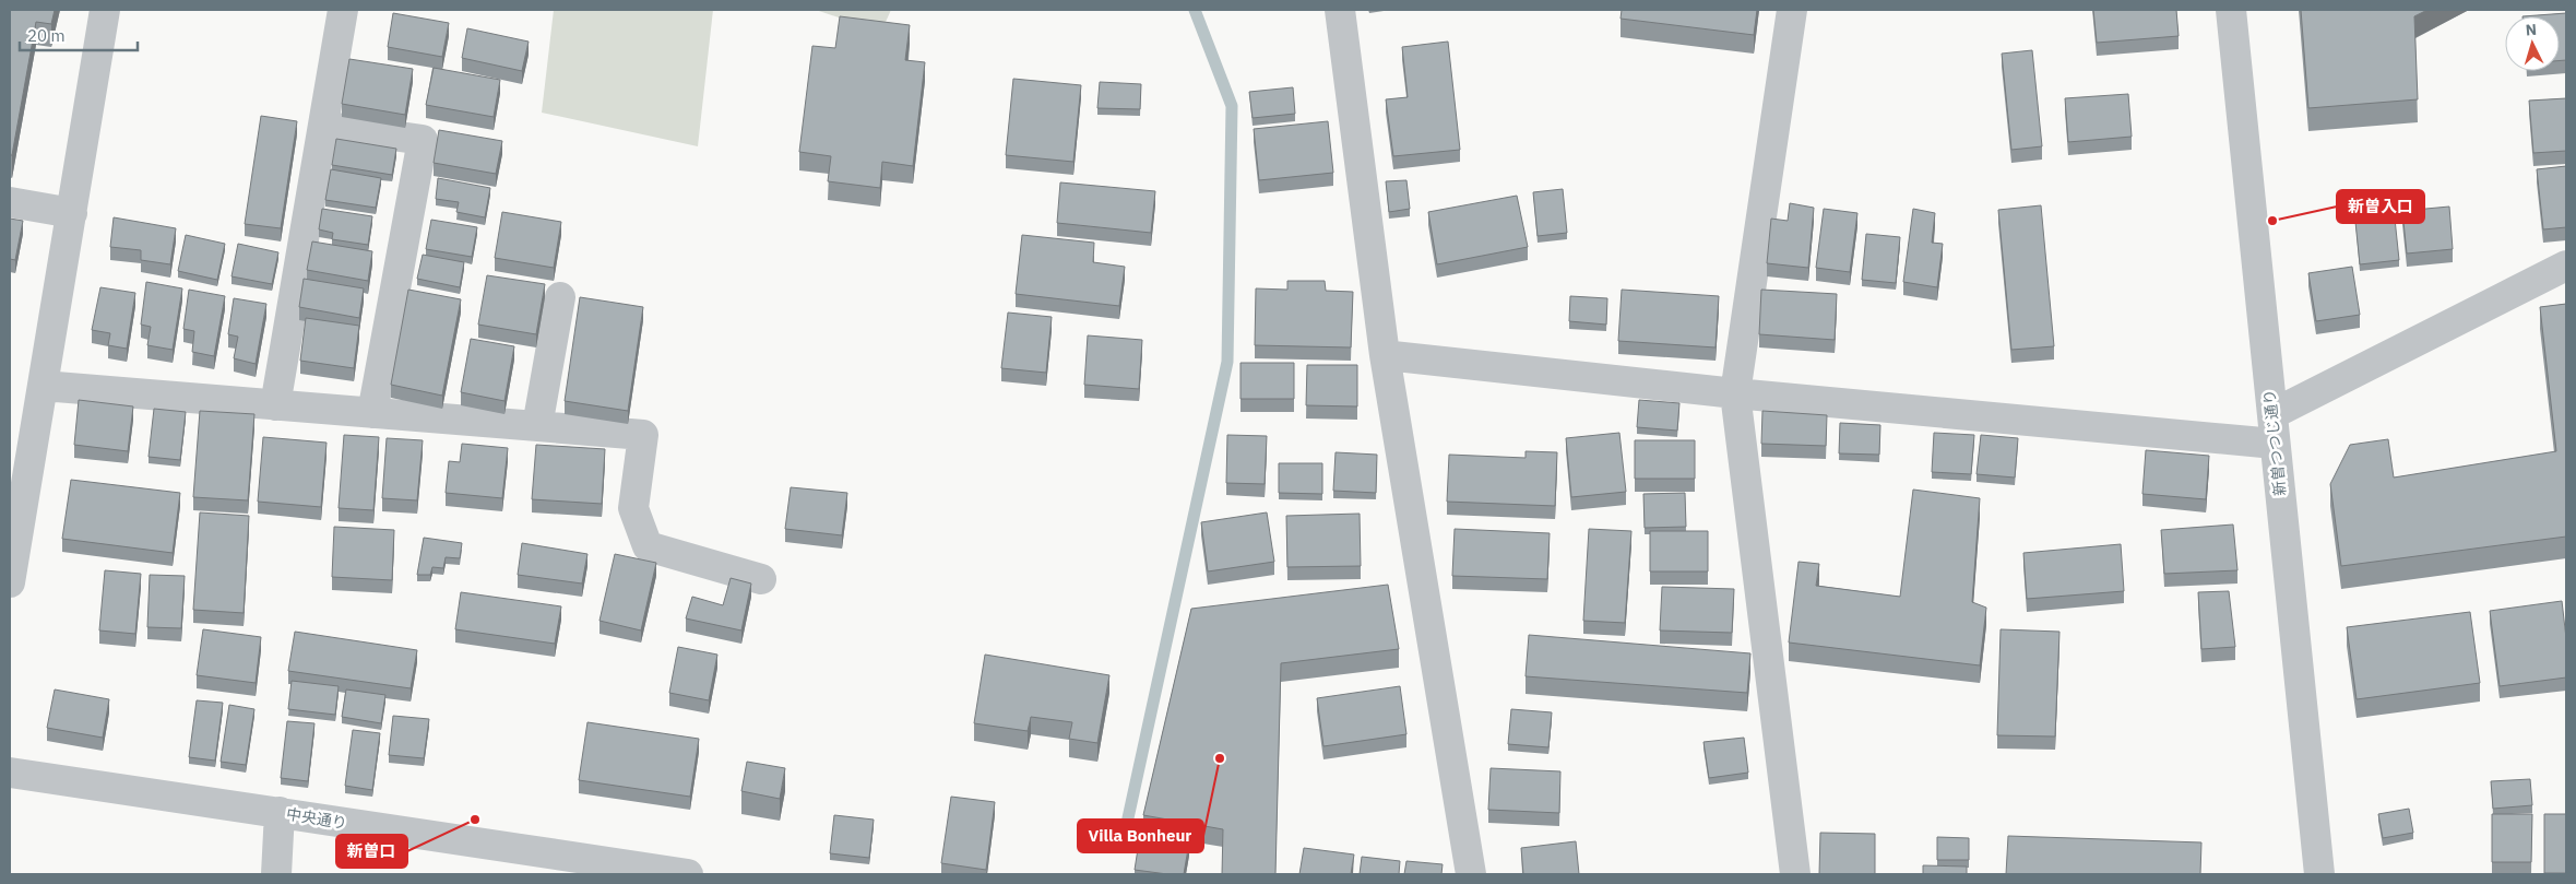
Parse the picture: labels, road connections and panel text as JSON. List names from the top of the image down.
{
  "streets": {
    "street": ["新曽つつじ通り", "中央通り"]
  },
  "places": ["新曽入口", "Villa Bonheur", "新曽口"],
  "scale_bar": "20 m",
  "north": "top"
}
